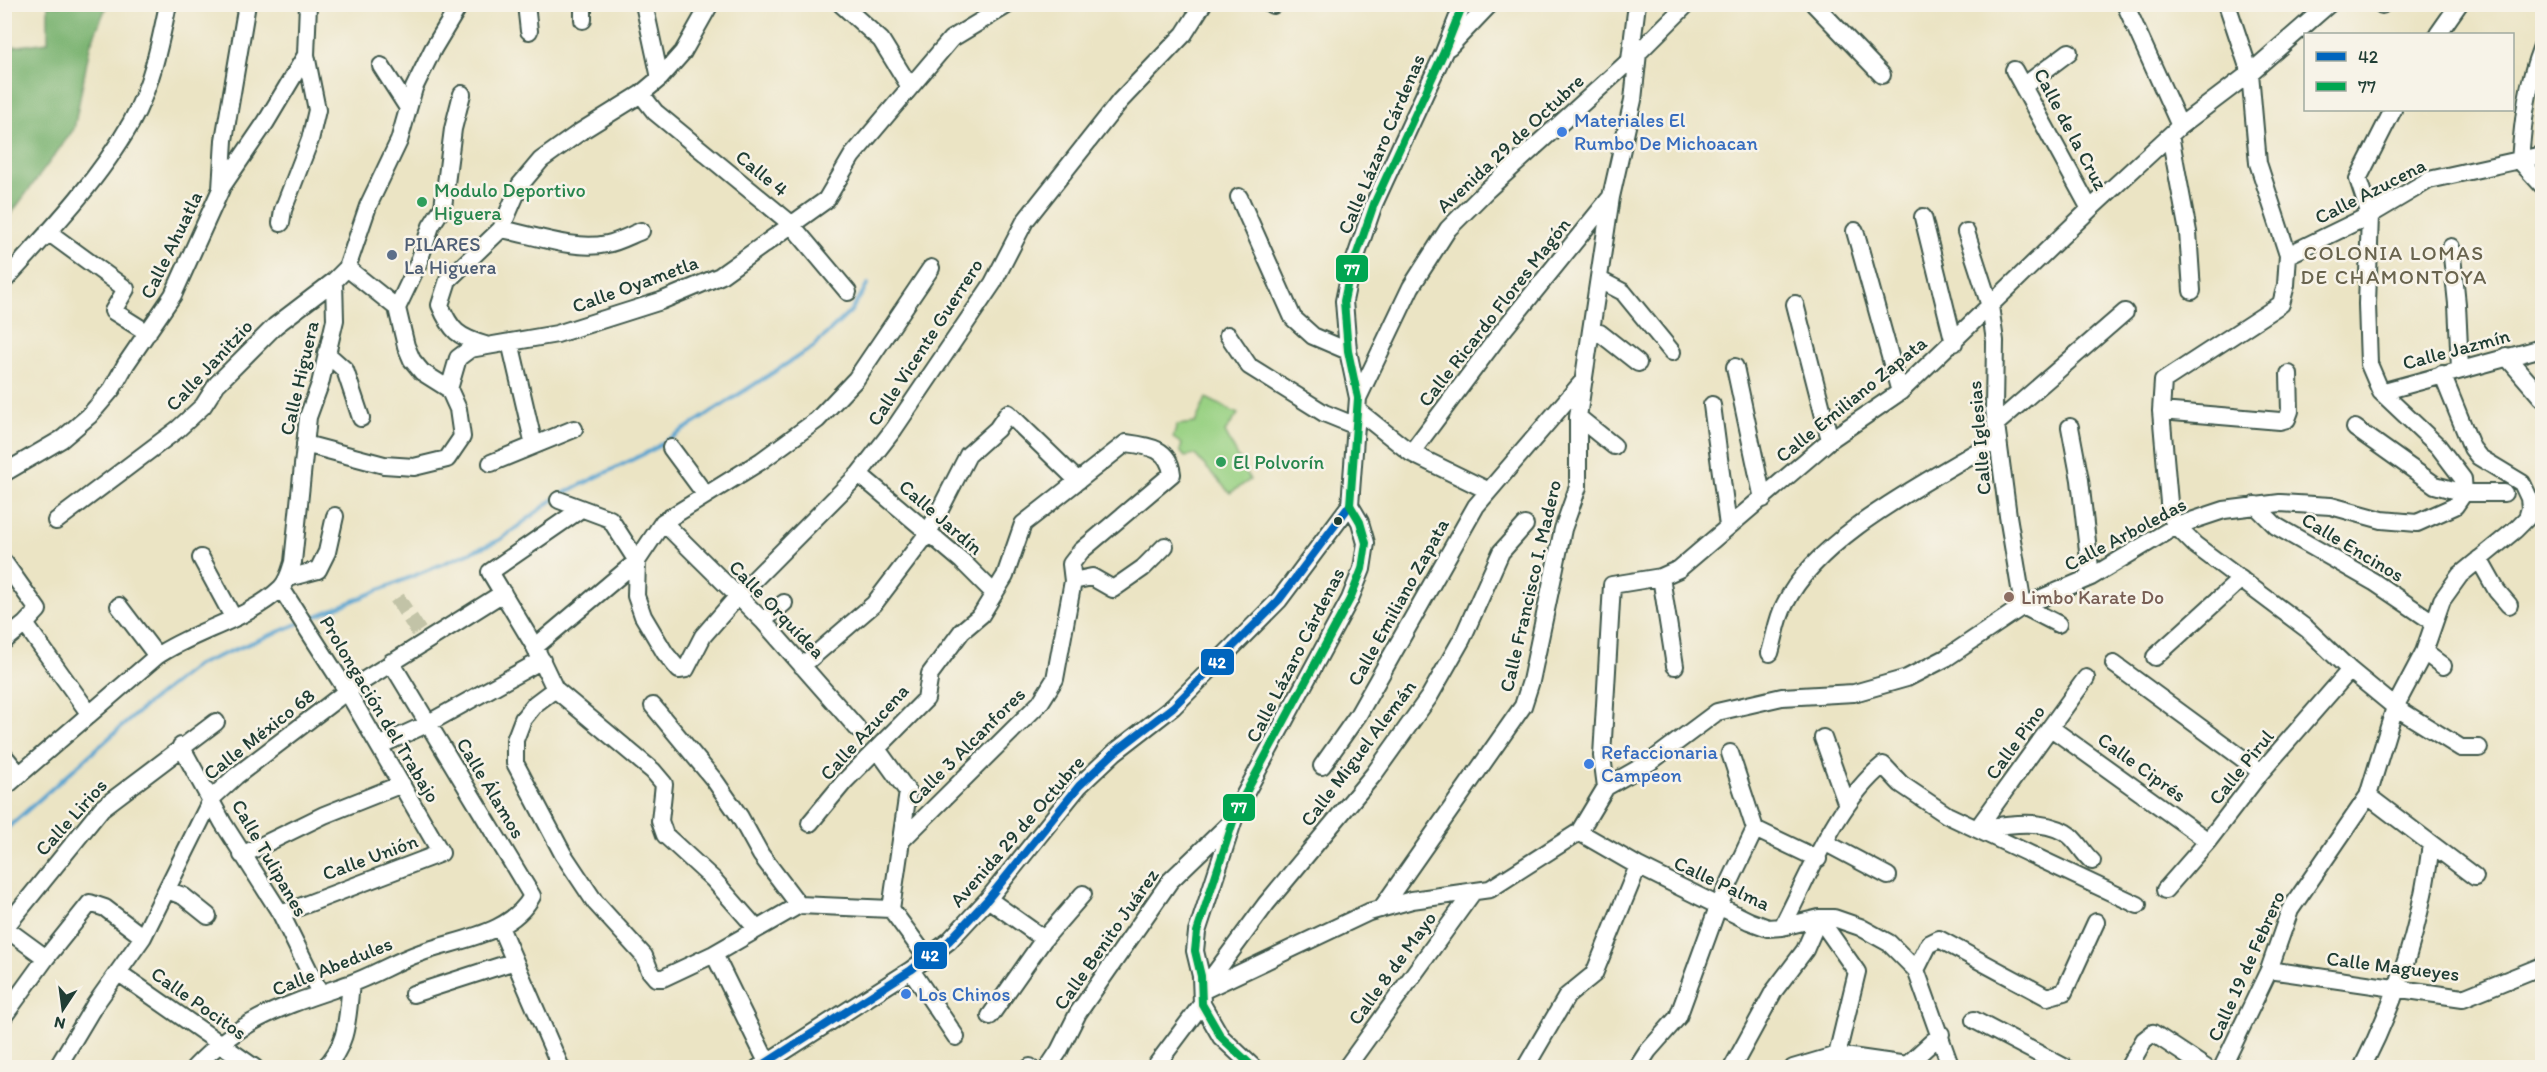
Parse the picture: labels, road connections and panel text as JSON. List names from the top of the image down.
{
  "streets": {
    "street": [
      "Calle de la Cruz",
      "Avenida 29 de Octubre",
      "Calle Lázaro Cárdenas",
      "Calle 4",
      "Calle Azucena",
      "Calle Ahuatla",
      "Calle Oyametla",
      "Calle Ricardo Flores Magón",
      "Calle Vicente Guerrero",
      "Calle Jazmín",
      "Calle Janitzio",
      "Calle Higuera",
      "Calle Emiliano Zapata",
      "Calle Iglesias",
      "Calle Jardín",
      "Calle Arboledas",
      "Calle Encinos",
      "Calle Francisco I. Madero",
      "Calle Orquídea",
      "Prolongación del Trabajo",
      "Calle México 68",
      "Calle Pino",
      "Calle 3 Alcanfores",
      "Calle Miguel Alemán",
      "Calle Ciprés",
      "Calle Pirul",
      "Calle Álamos",
      "Calle Lirios",
      "Calle Unión",
      "Calle Tulipanes",
      "Calle Palma",
      "Calle Benito Juárez",
      "Calle Abedules",
      "Calle 19 de Febrero",
      "Calle Magueyes",
      "Calle 8 de Mayo",
      "Calle Pocitos"
    ]
  },
  "crossings": [
    ["Calle de la Cruz", "Calle Emiliano Zapata"],
    ["Avenida 29 de Octubre", "Calle Lázaro Cárdenas"],
    ["Avenida 29 de Octubre", "Calle Francisco I. Madero"],
    ["Calle Lázaro Cárdenas", "Calle Miguel Alemán"],
    ["Calle Lázaro Cárdenas", "Calle Benito Juárez"],
    ["Calle 4", "Calle Oyametla"],
    ["Calle Azucena", "Calle Jardín"],
    ["Calle Azucena", "Calle 3 Alcanfores"],
    ["Calle Ricardo Flores Magón", "Calle Francisco I. Madero"],
    ["Calle Vicente Guerrero", "Calle Jardín"],
    ["Calle Vicente Guerrero", "Calle Orquídea"],
    ["Calle Jazmín", "Calle 19 de Febrero"],
    ["Calle Janitzio", "Calle Higuera"],
    ["Calle Higuera", "Prolongación del Trabajo"],
    ["Calle Emiliano Zapata", "Calle Iglesias"],
    ["Calle Emiliano Zapata", "Calle Arboledas"],
    ["Calle Emiliano Zapata", "Calle Francisco I. Madero"],
    ["Calle Iglesias", "Calle Arboledas"],
    ["Calle Arboledas", "Calle Encinos"],
    ["Calle Arboledas", "Calle Palma"],
    ["Calle Encinos", "Calle 19 de Febrero"],
    ["Prolongación del Trabajo", "Calle México 68"],
    ["Prolongación del Trabajo", "Calle Unión"],
    ["Calle México 68", "Calle Álamos"],
    ["Calle México 68", "Calle Tulipanes"],
    ["Calle México 68", "Calle Pocitos"],
    ["Calle Pino", "Calle Ciprés"],
    ["Calle Ciprés", "Calle Pirul"],
    ["Calle Álamos", "Calle Abedules"],
    ["Calle Lirios", "Calle Tulipanes"],
    ["Calle Unión", "Calle Tulipanes"],
    ["Calle Tulipanes", "Calle Abedules"],
    ["Calle Abedules", "Calle Pocitos"],
    ["Calle 19 de Febrero", "Calle Magueyes"]
  ],
  "districts": ["COLONIA LOMAS DE CHAMONTOYA"],
  "places": [
    "Materiales El Rumbo De Michoacan",
    "Modulo Deportivo Higuera",
    "PILARES La Higuera",
    "El Polvorín",
    "Limbo Karate Do",
    "Refaccionaria Campeon",
    "Los Chinos"
  ],
  "lines": ["transit line 77", "transit line 42"],
  "legend": ["42", "77"],
  "north": "bottom"
}
